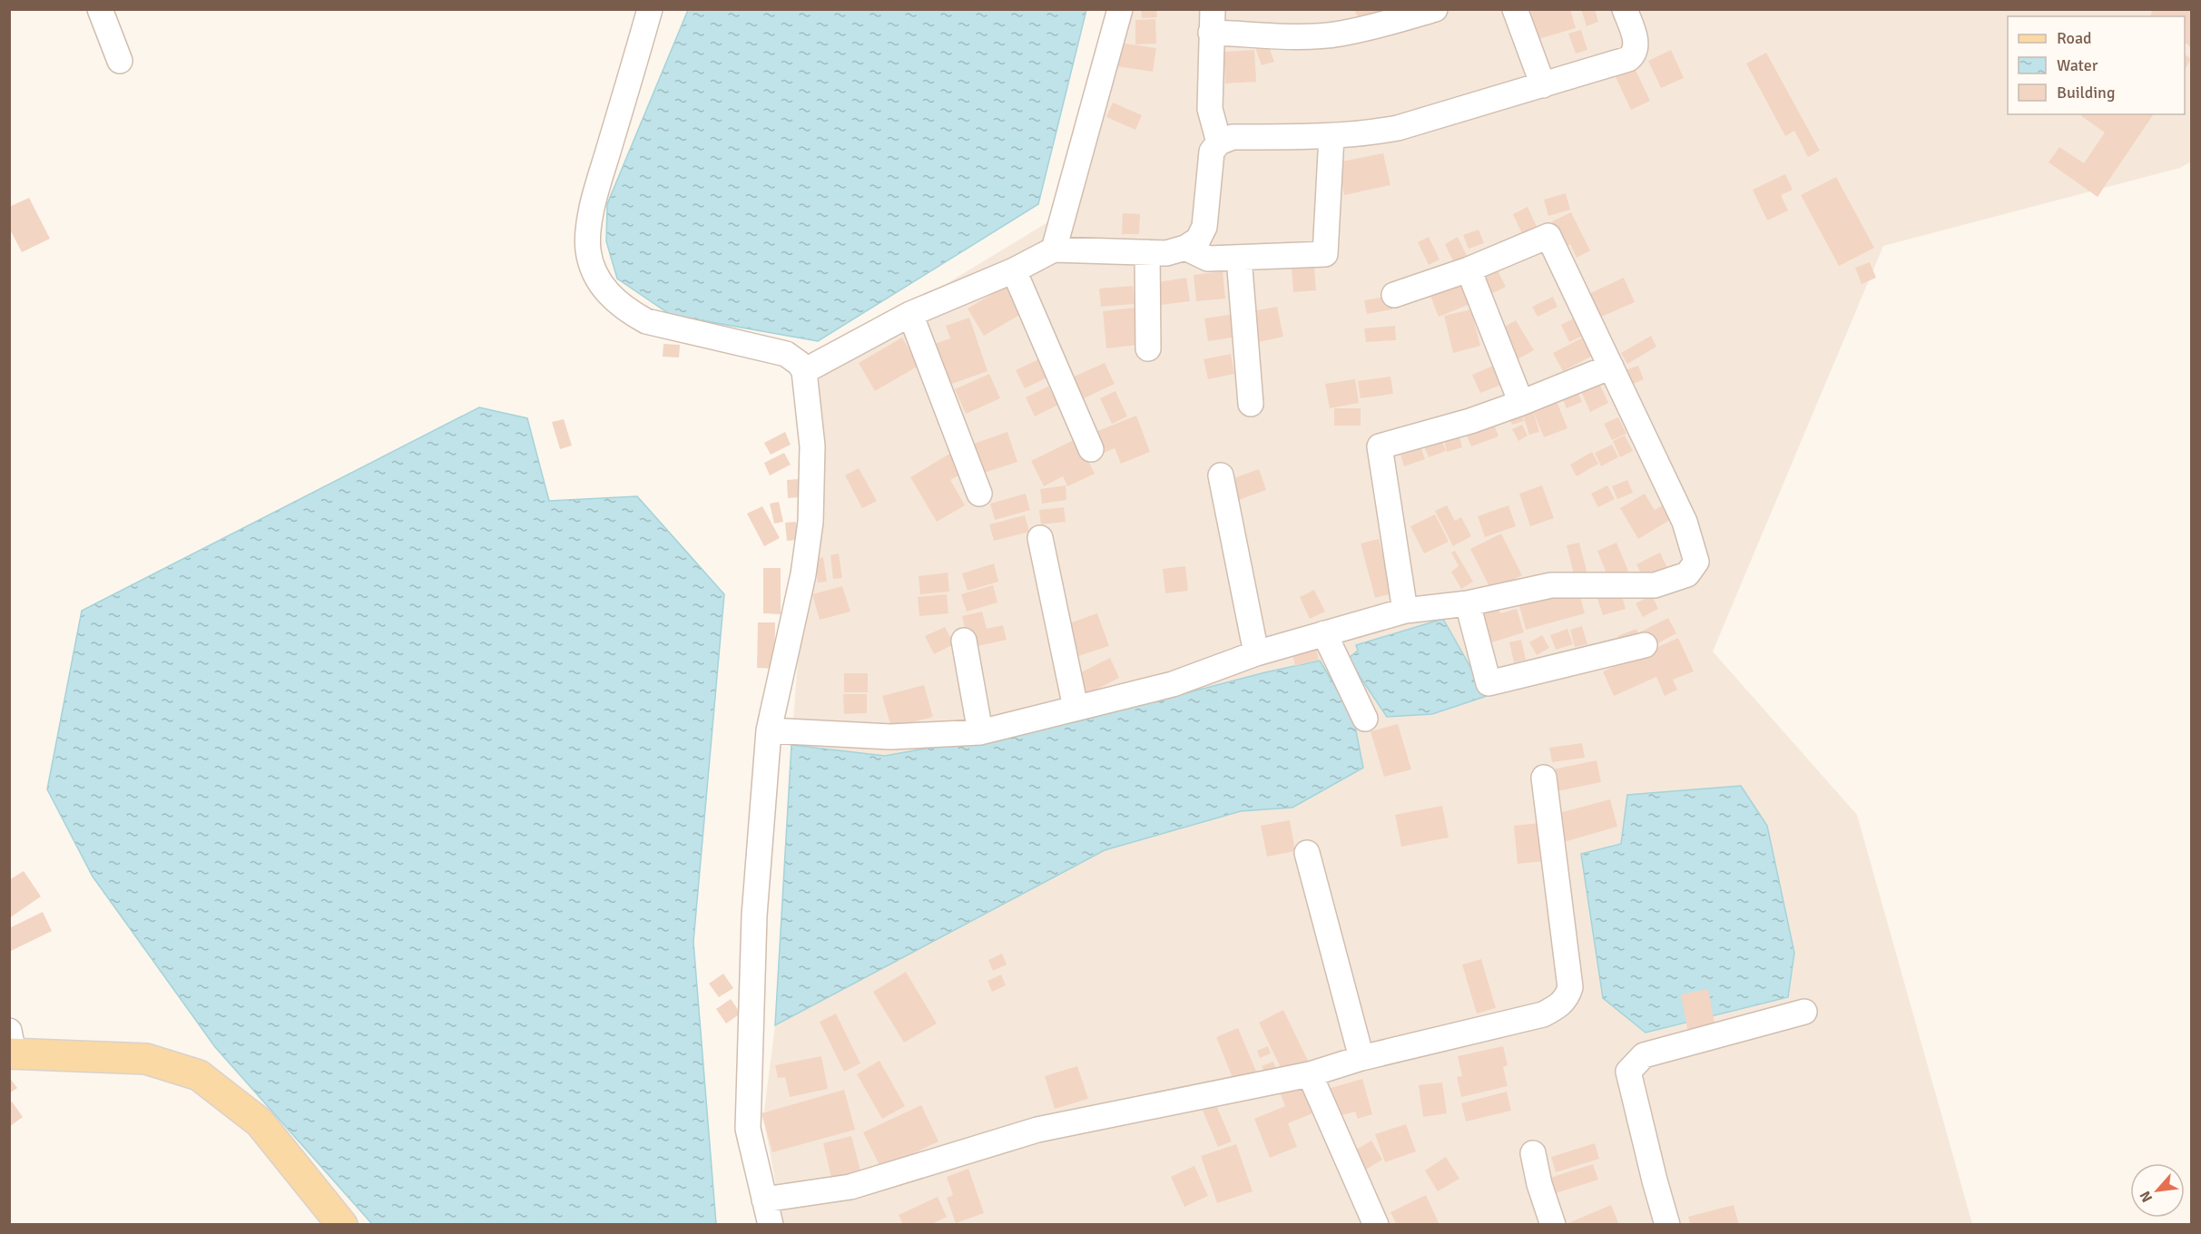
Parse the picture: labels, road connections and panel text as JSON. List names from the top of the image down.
{
  "legend": ["Road", "Water", "Building"],
  "north": "bottom left"
}
